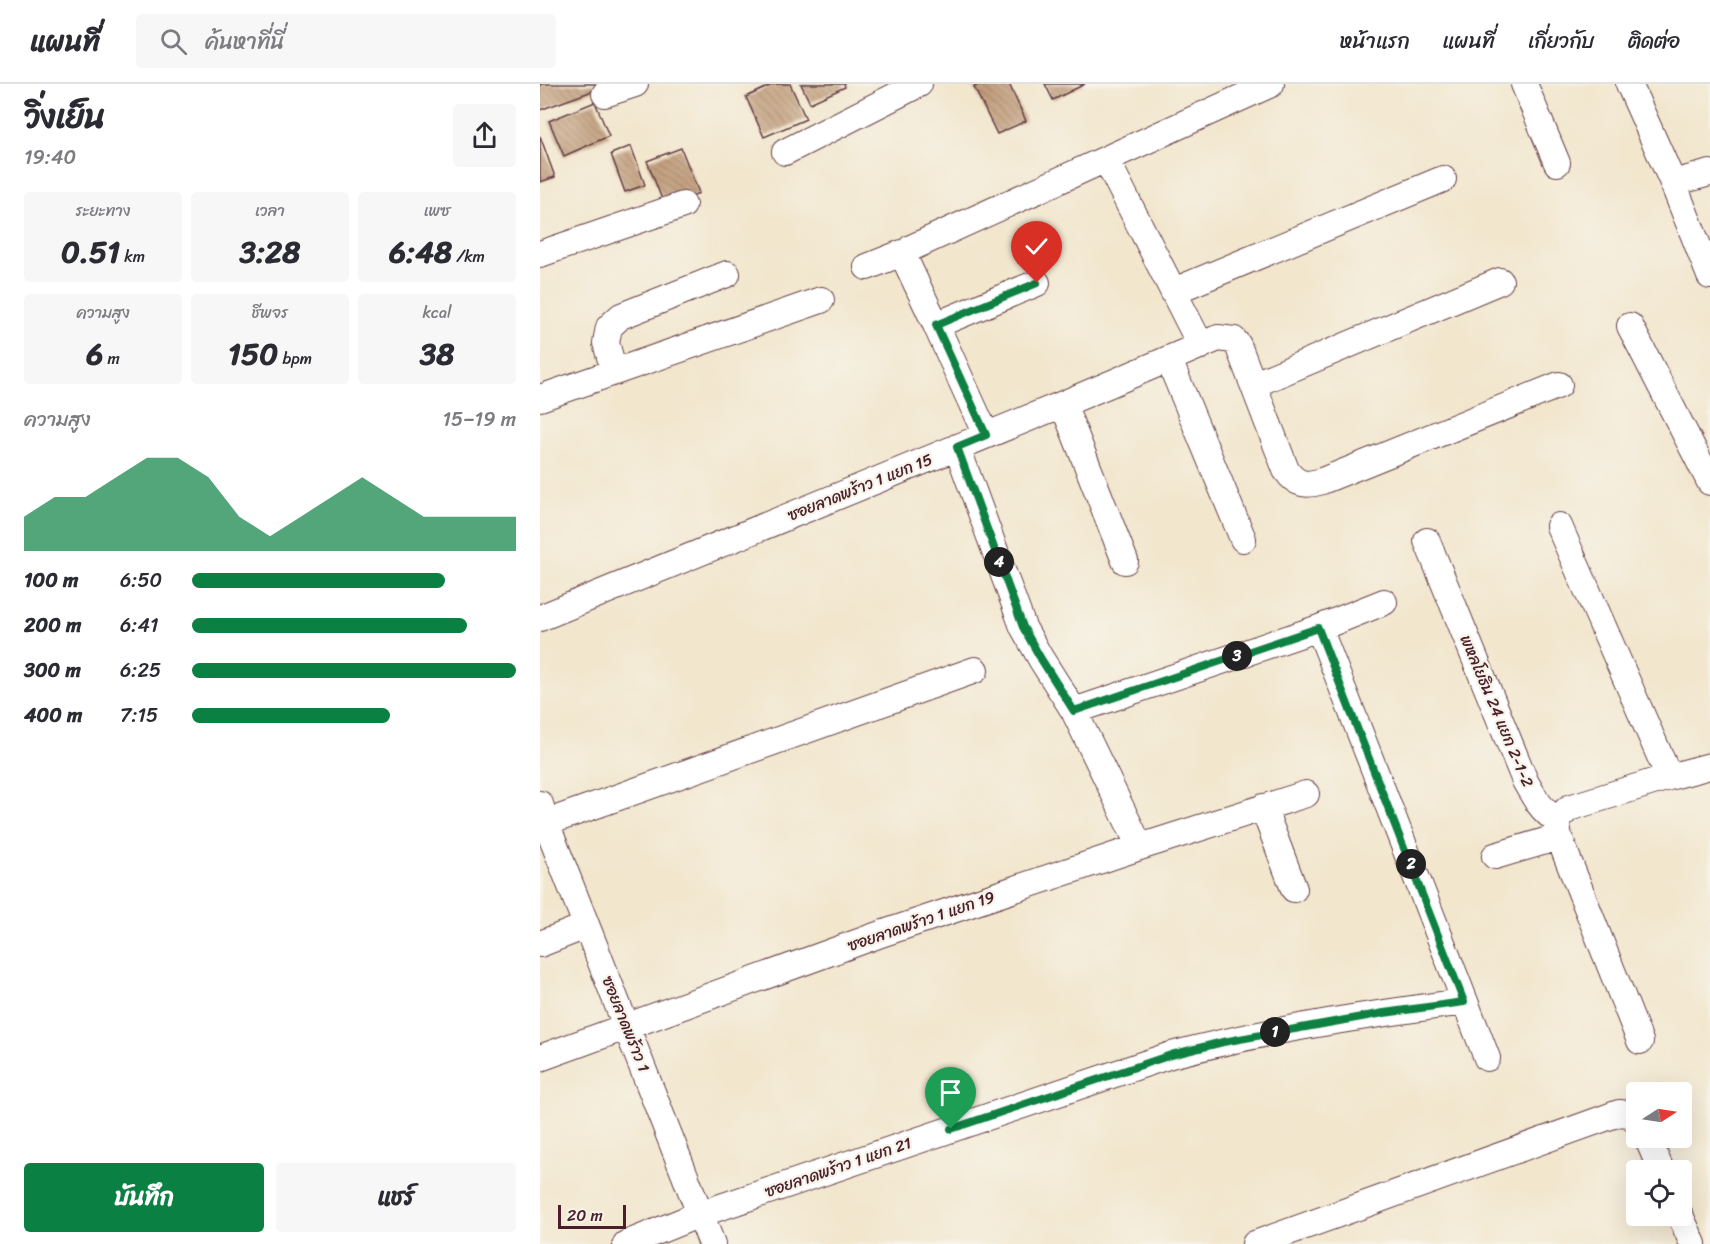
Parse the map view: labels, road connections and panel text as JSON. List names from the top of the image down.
{
  "streets": {
    "street": [
      "ซอยลาดพร้าว 1 แยก 15",
      "พหลโยธิน 24 แยก 2-1-2",
      "ซอยลาดพร้าว 1 แยก 19",
      "ซอยลาดพร้าว 1",
      "ซอยลาดพร้าว 1 แยก 21"
    ]
  },
  "crossings": [
    ["ซอยลาดพร้าว 1 แยก 19", "ซอยลาดพร้าว 1"],
    ["ซอยลาดพร้าว 1", "ซอยลาดพร้าว 1 แยก 21"]
  ],
  "scale_bar": "20 m",
  "north": "right",
  "page": {
    "header": "แผนที่",
    "search": "ค้นหาที่นี่",
    "nav": [
      "หน้าแรก",
      "แผนที่",
      "เกี่ยวกับ",
      "ติดต่อ"
    ],
    "heading": ["วิ่งเย็น", "19:40"],
    "stats": [
      ["ระยะทาง", "0.51 km"],
      ["เวลา", "3:28"],
      ["เพซ", "6:48 /km"],
      ["ความสูง", "6 m"],
      ["ชีพจร", "150 bpm"],
      ["kcal", "38"]
    ],
    "chart": ["ความสูง", "15–19 m"],
    "pins": [
      "4",
      "3",
      "2",
      "1"
    ],
    "list": [
      {
        "name": "100 m",
        "note": "6:50"
      },
      {
        "name": "200 m",
        "note": "6:41"
      },
      {
        "name": "300 m",
        "note": "6:25"
      },
      {
        "name": "400 m",
        "note": "7:15"
      }
    ],
    "buttons": ["บันทึก", "แชร์"],
    "scale": "20 m"
  }
}
